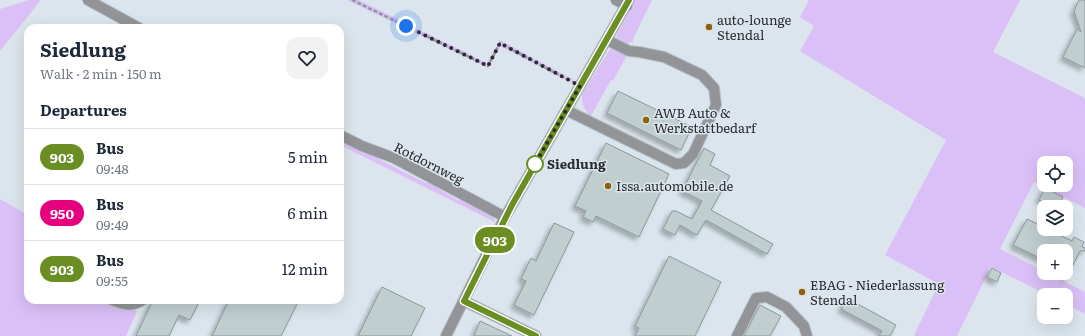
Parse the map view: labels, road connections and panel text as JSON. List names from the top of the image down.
{
  "streets": {
    "street": ["Rotdornweg"]
  },
  "places": [
    "auto-lounge Stendal",
    "AWB Auto & Werkstattbedarf",
    "Siedlung",
    "Issa.automobile.de",
    "EBAG - Niederlassung Stendal"
  ],
  "lines": ["bus line 903"],
  "page": {
    "on_map": "903",
    "heading": [
      ["Siedlung", "Walk · 2 min · 150 m"],
      "Departures"
    ],
    "list": [
      {
        "mark": "903",
        "name": "Bus",
        "note": "09:48",
        "value": "5 min"
      },
      {
        "mark": "950",
        "name": "Bus",
        "note": "09:49",
        "value": "6 min"
      },
      {
        "mark": "903",
        "name": "Bus",
        "note": "09:55",
        "value": "12 min"
      }
    ],
    "map_buttons": ["+", "−"]
  }
}
